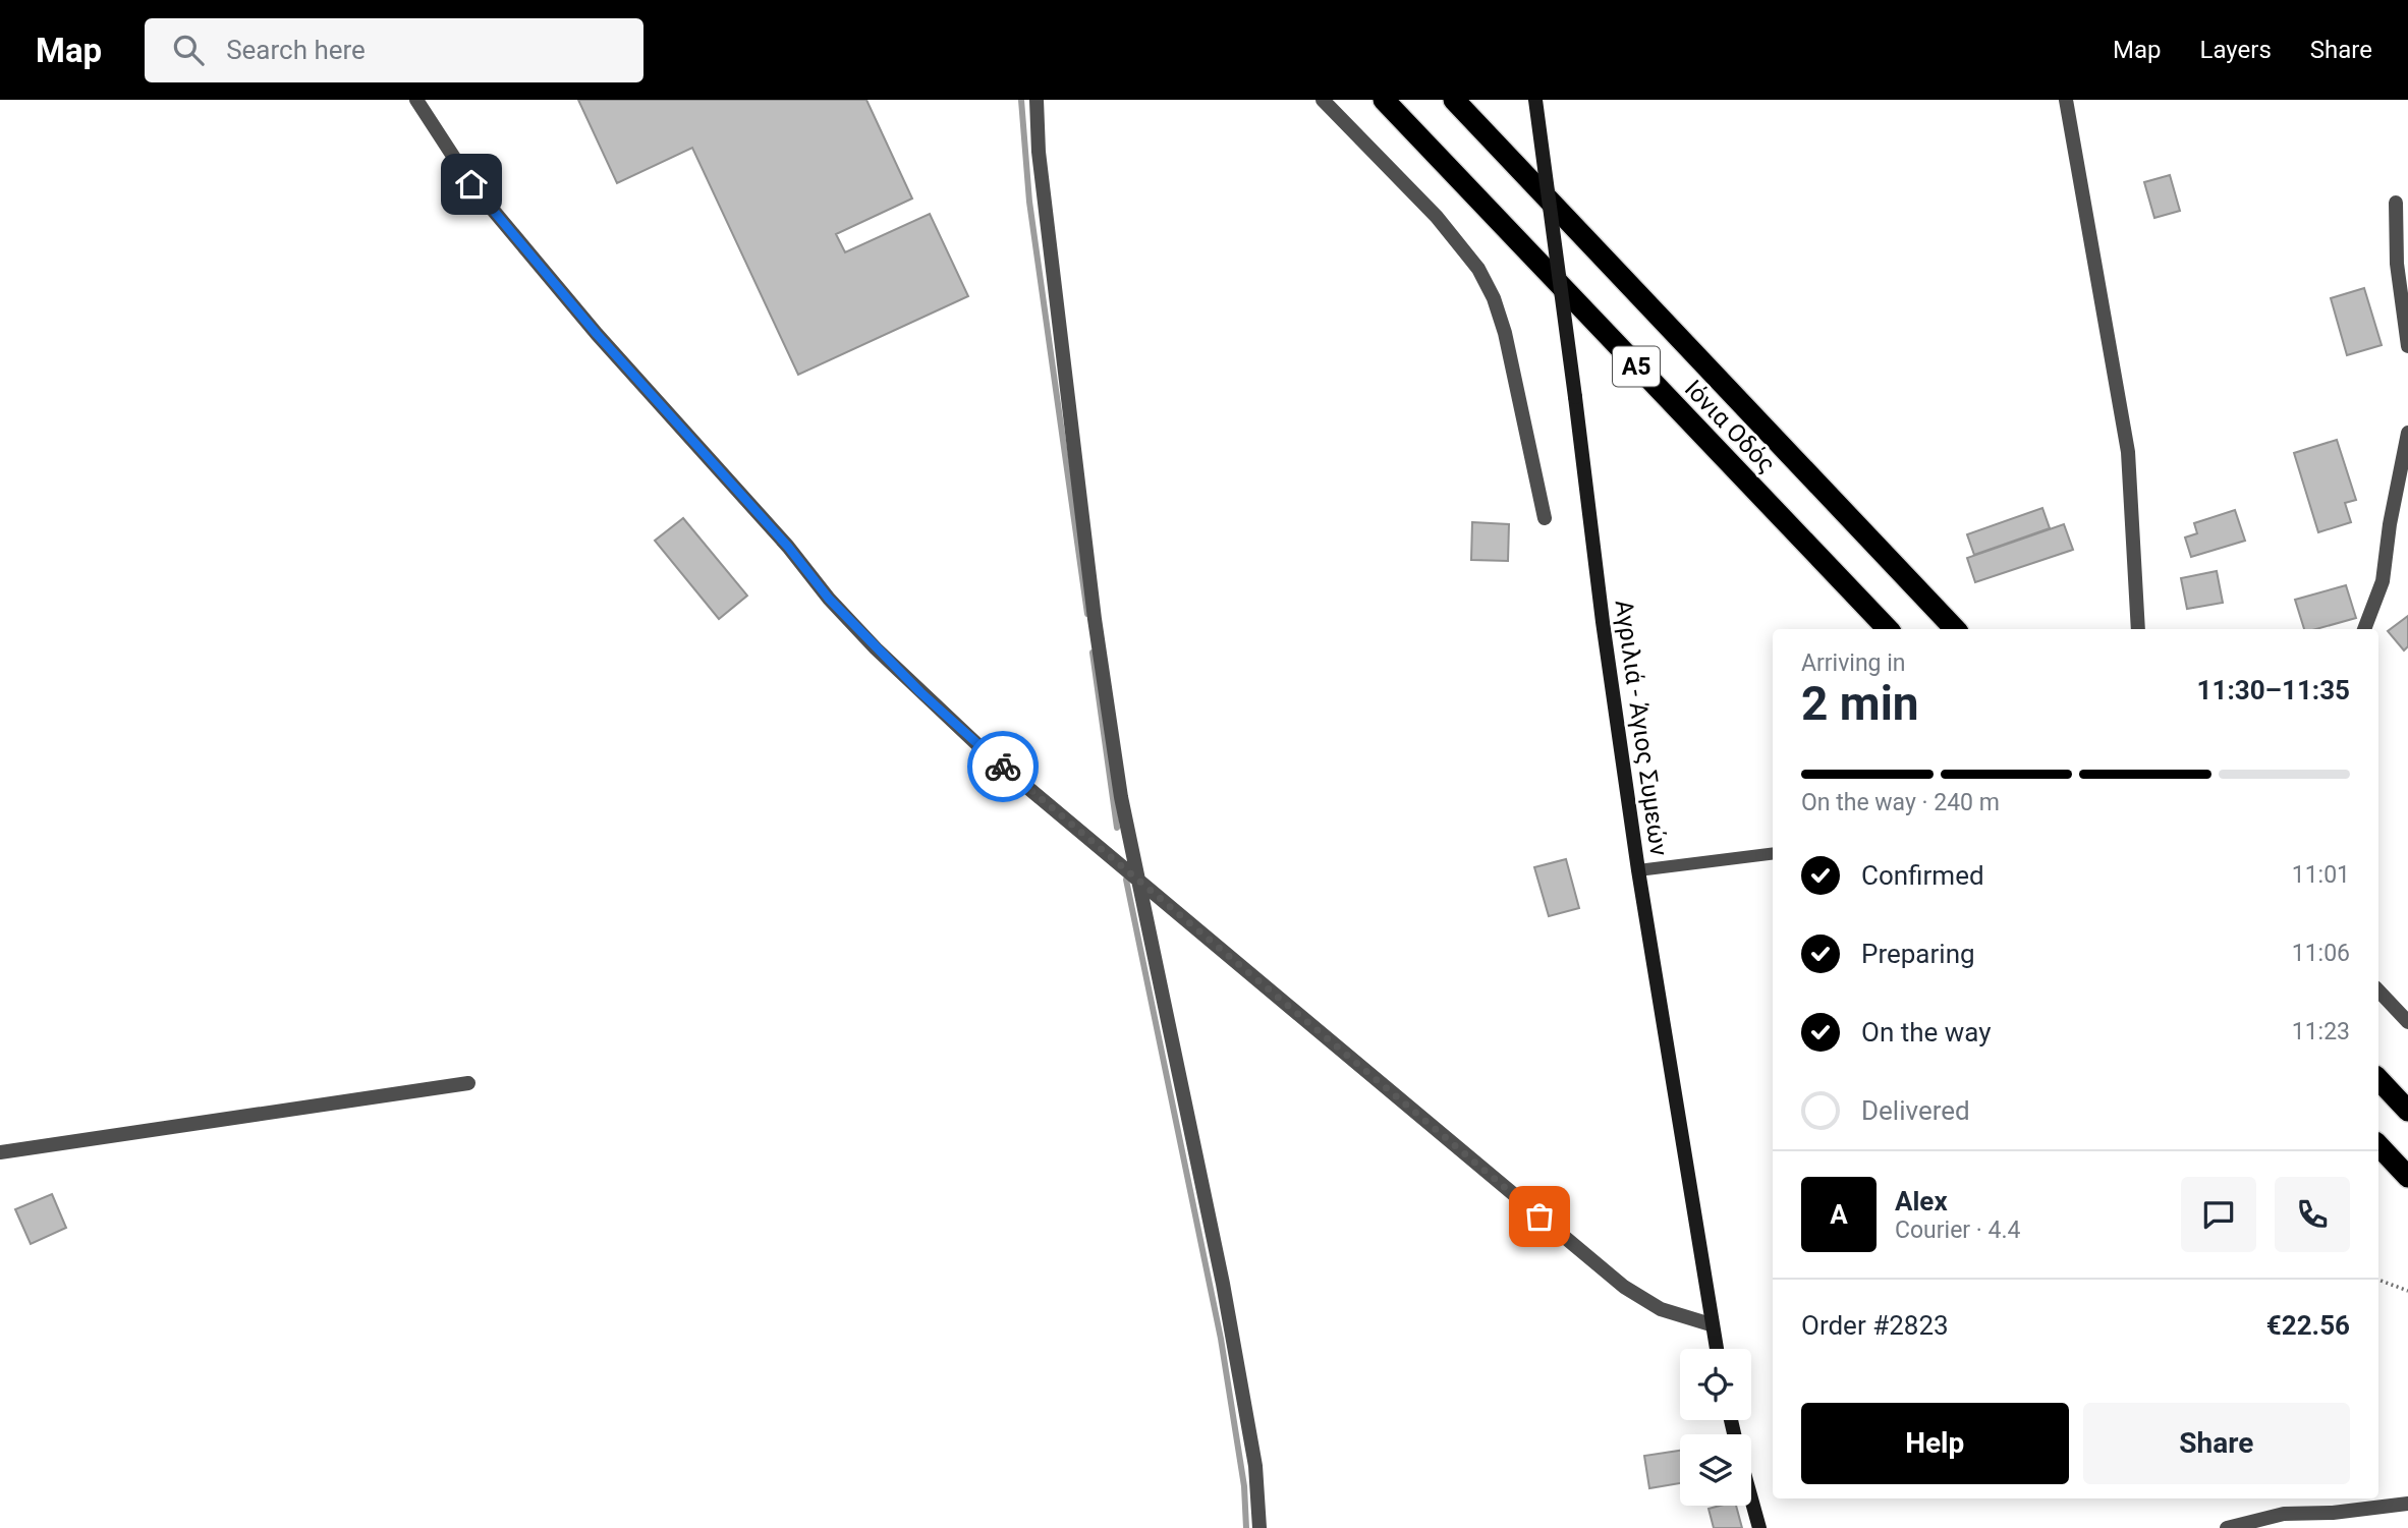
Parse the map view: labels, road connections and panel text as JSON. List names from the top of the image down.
{
  "streets": {
    "highway": ["Α5", "Ιόνια Οδός"],
    "main road": ["Αγριλιά - Άγιος Συμεών"]
  },
  "page": {
    "header": "Map",
    "search": "Search here",
    "nav": ["Map", "Layers", "Share"],
    "heading": ["2 min", "Arriving in", "11:30–11:35"],
    "panel": [
      "Alex",
      "Courier · 4.4",
      "Order #2823",
      "€22.56"
    ],
    "bar": "On the way · 240 m",
    "list": [
      ["Confirmed", "11:01"],
      ["Preparing", "11:06"],
      ["On the way", "11:23"],
      "Delivered"
    ],
    "round": "A",
    "buttons": ["Help", "Share"]
  }
}
